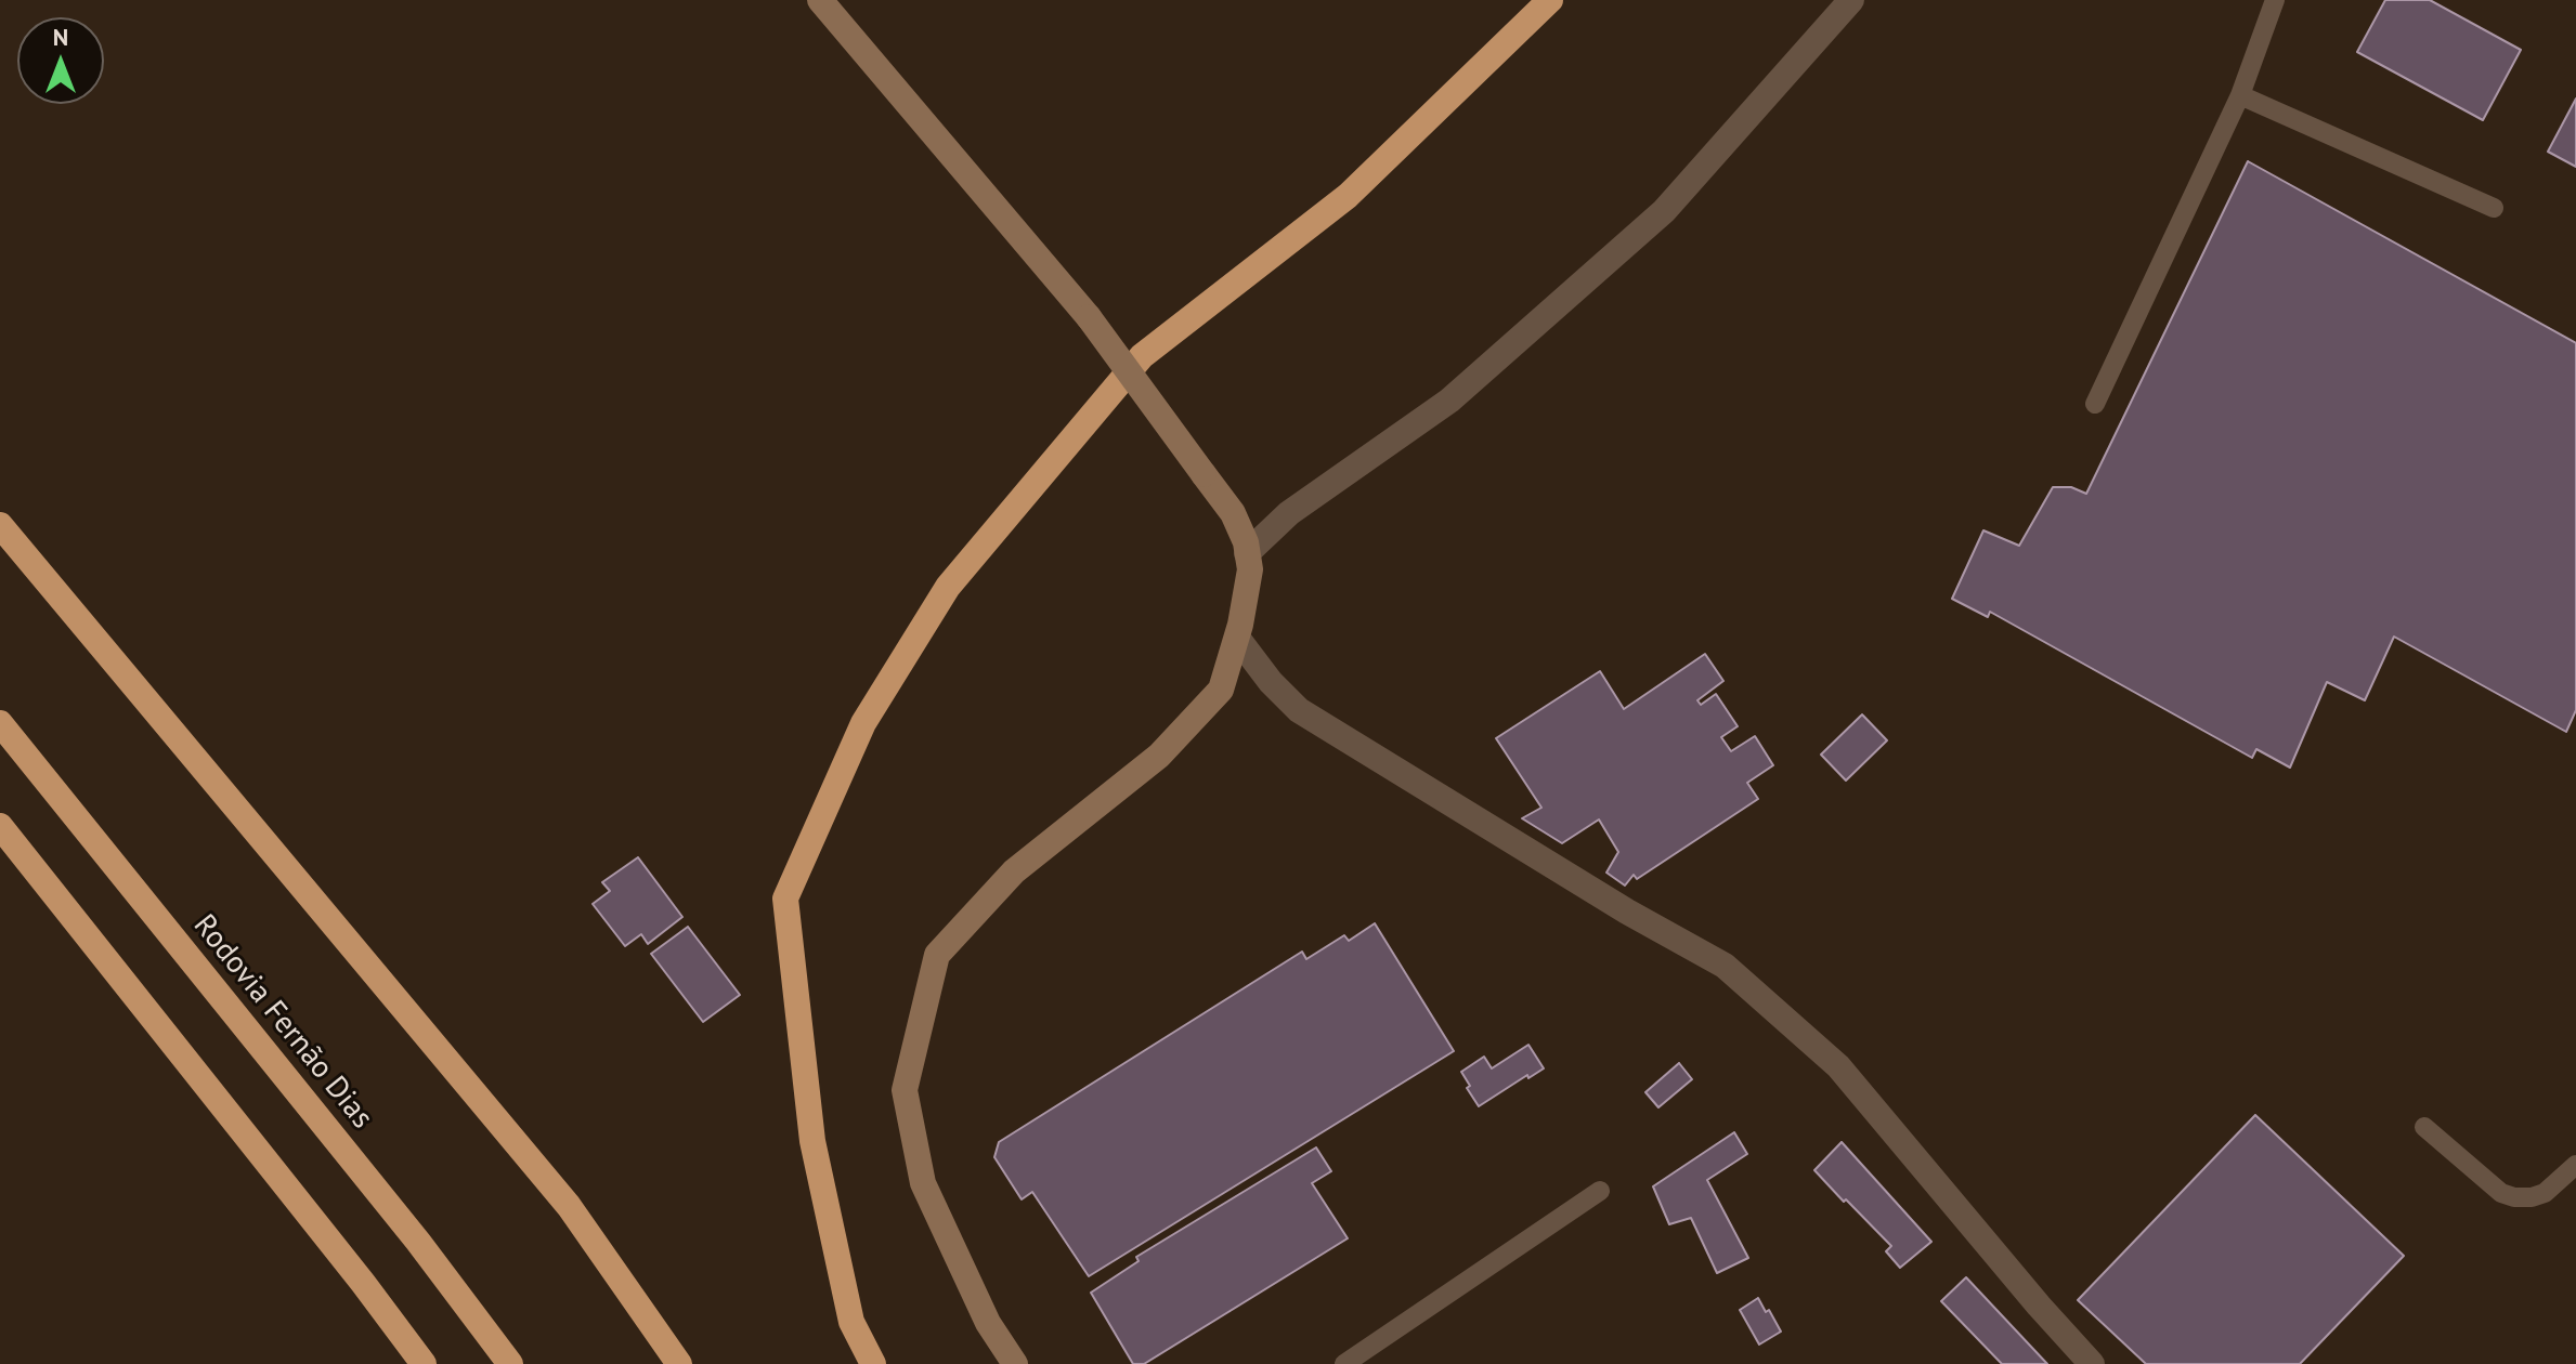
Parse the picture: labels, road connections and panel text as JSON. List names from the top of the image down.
{
  "streets": {
    "highway": ["Rodovia Fernão Dias"]
  },
  "north": "top"
}
